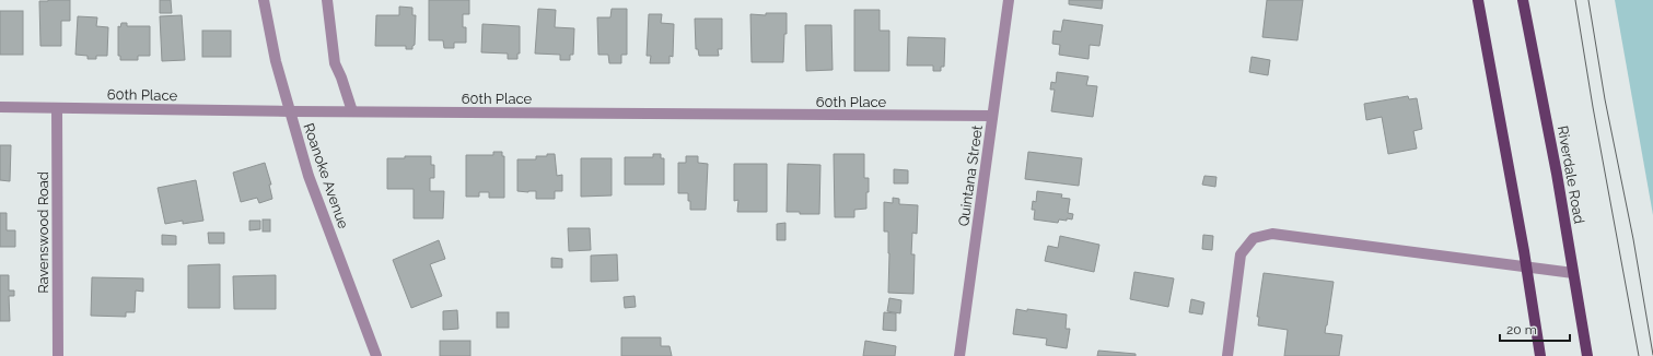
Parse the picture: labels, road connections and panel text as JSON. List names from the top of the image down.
{
  "streets": {
    "main road": ["Riverdale Road"],
    "street": [
      "60th Place",
      "Roanoke Avenue",
      "Quintana Street",
      "Ravenswood Road"
    ]
  },
  "crossings": [
    ["60th Place", "Roanoke Avenue"],
    ["60th Place", "Quintana Street"],
    ["60th Place", "Ravenswood Road"]
  ],
  "scale_bar": "20 m"
}
